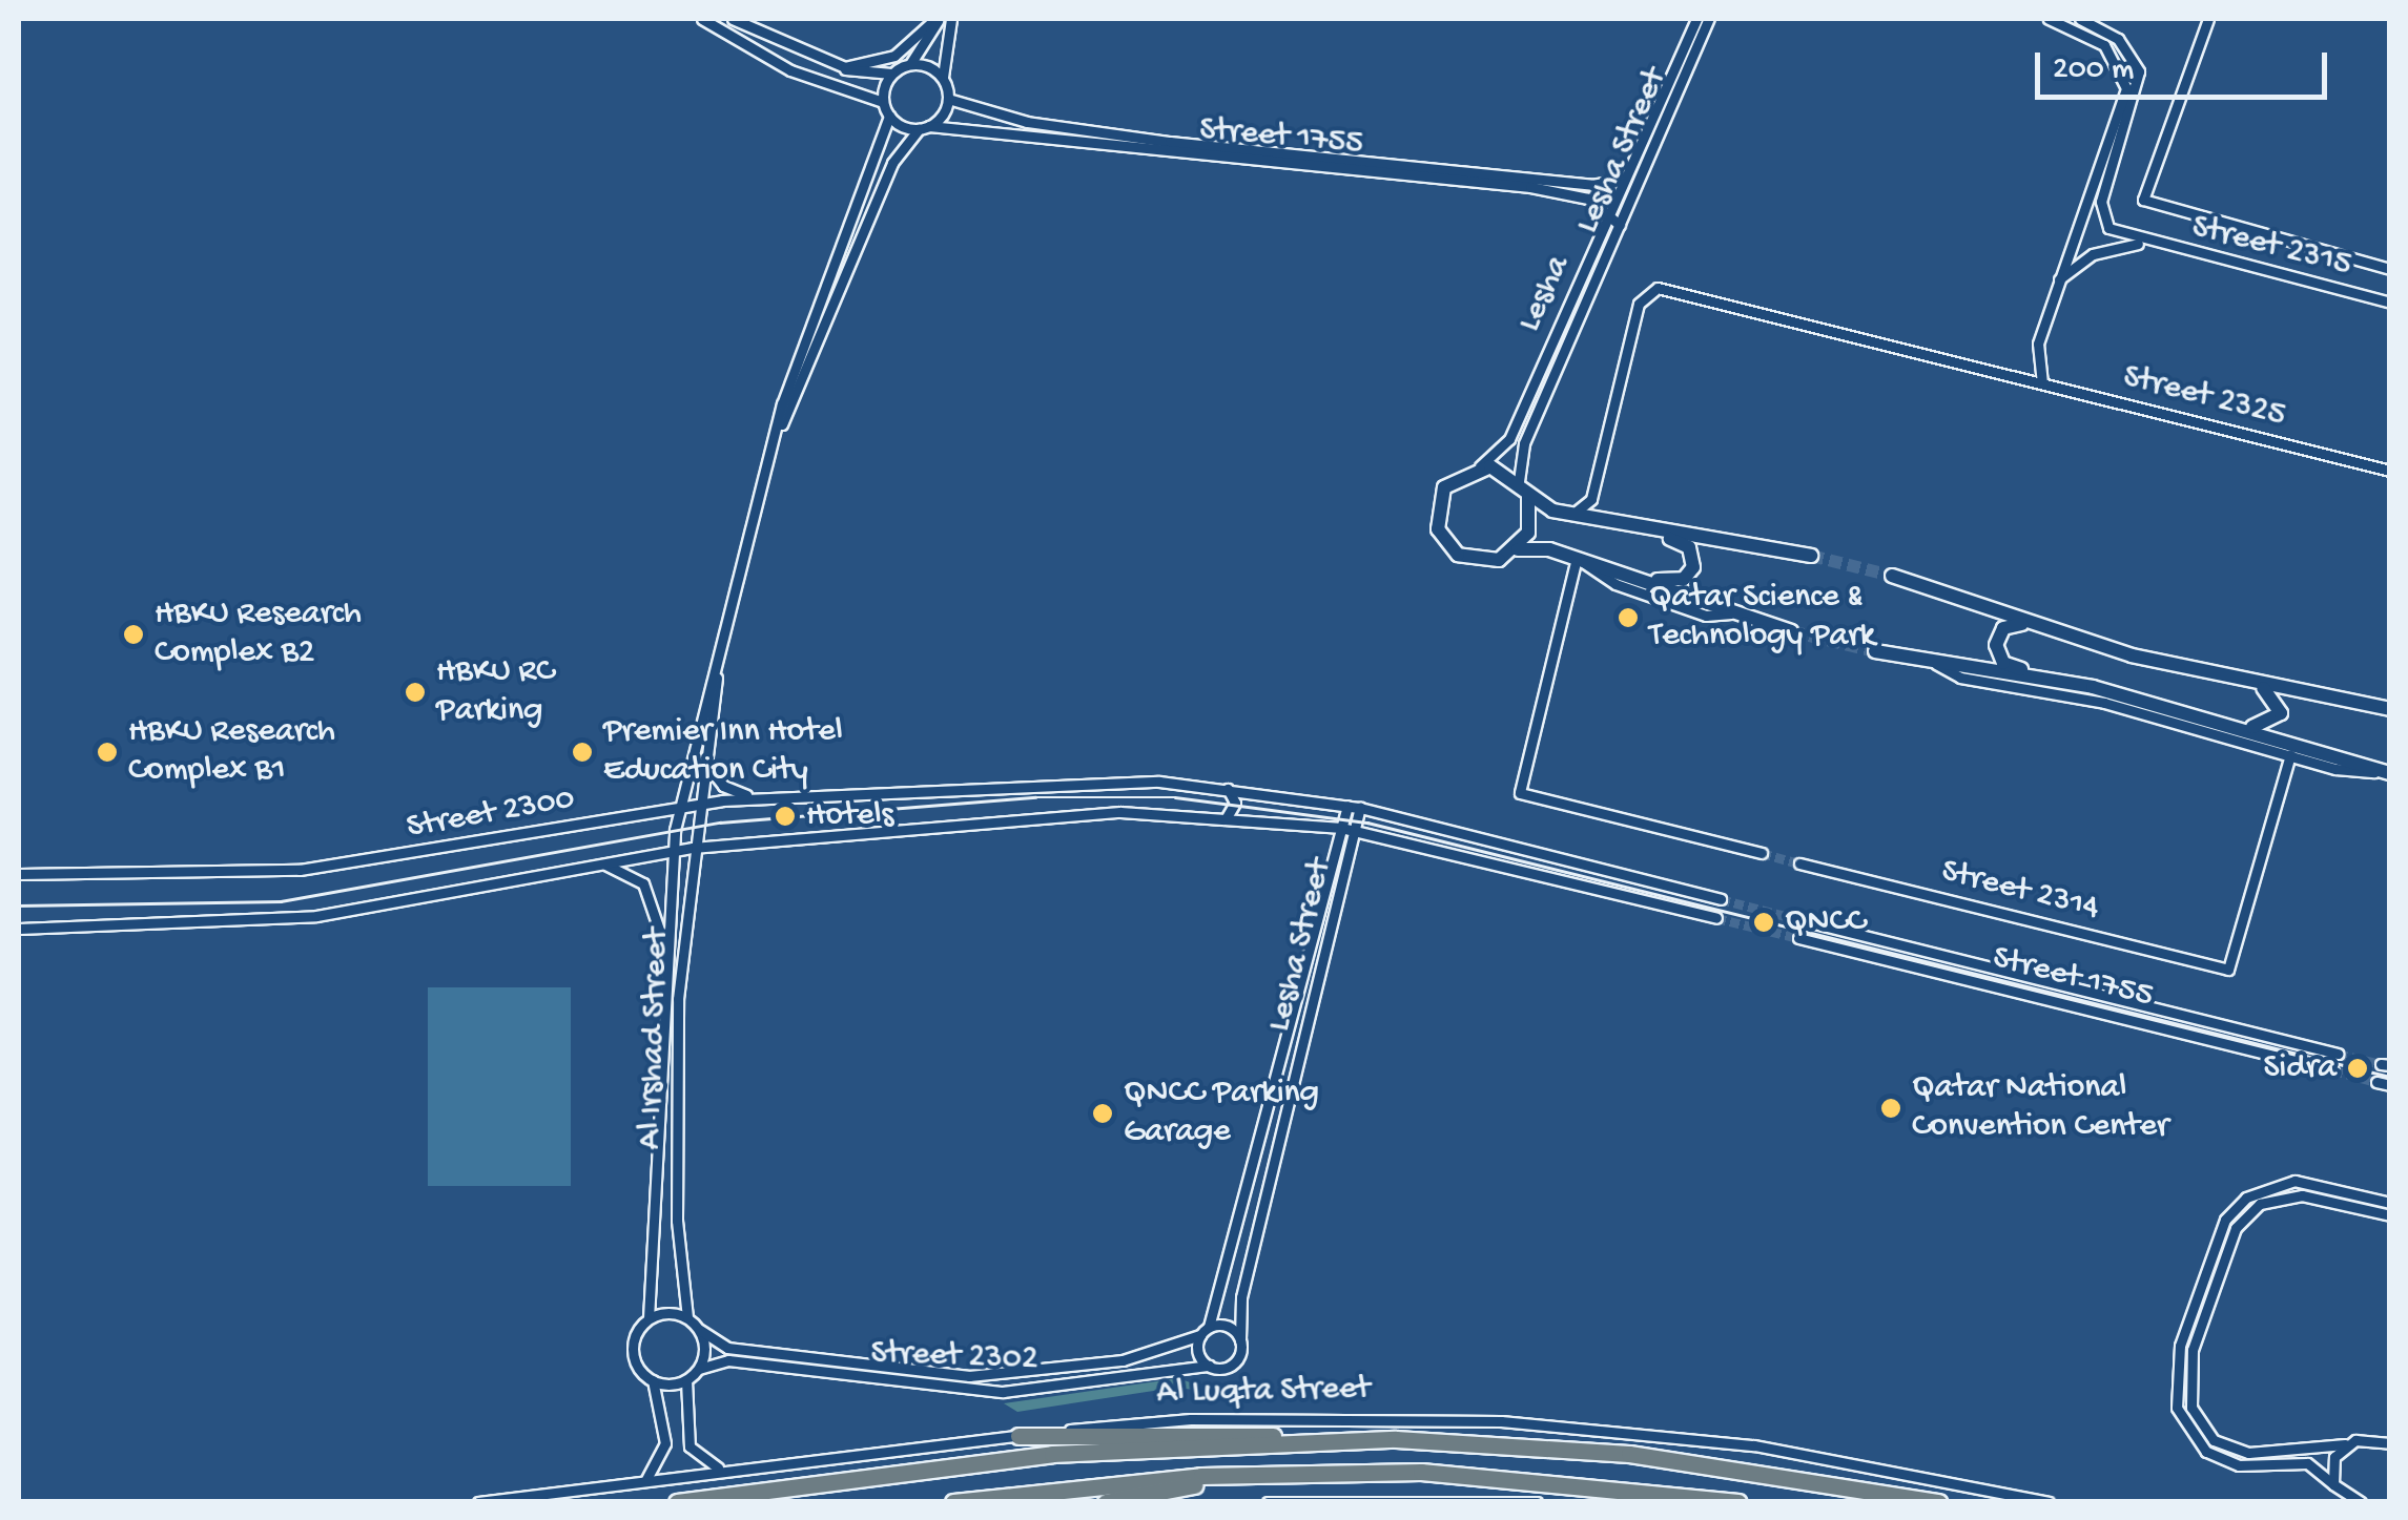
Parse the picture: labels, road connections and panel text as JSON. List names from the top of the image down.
{
  "streets": {
    "main road": ["Al Luqta Street"],
    "street": [
      "Street 1755",
      "Lesha Street",
      "Street 2315",
      "Lesha",
      "Street 2325",
      "Street 2300",
      "Street 2314",
      "Al Irshad Street",
      "Street 2302"
    ]
  },
  "crossings": [
    ["Street 1755", "Lesha Street"],
    ["Street 1755", "Lesha"],
    ["Street 1755", "Al Irshad Street"],
    ["Lesha Street", "Lesha"],
    ["Lesha Street", "Street 2300"],
    ["Lesha Street", "Street 2302"],
    ["Street 2300", "Al Irshad Street"],
    ["Al Irshad Street", "Street 2302"]
  ],
  "places": [
    "Qatar Science & Technology Park",
    "HBKU Research Complex B2",
    "HBKU RC Parking",
    "HBKU Research Complex B1",
    "Premier Inn Hotel Education City",
    "Hotels",
    "QNCC",
    "Sidra",
    "Qatar National Convention Center",
    "QNCC Parking Garage"
  ],
  "scale_bar": "200 m"
}
